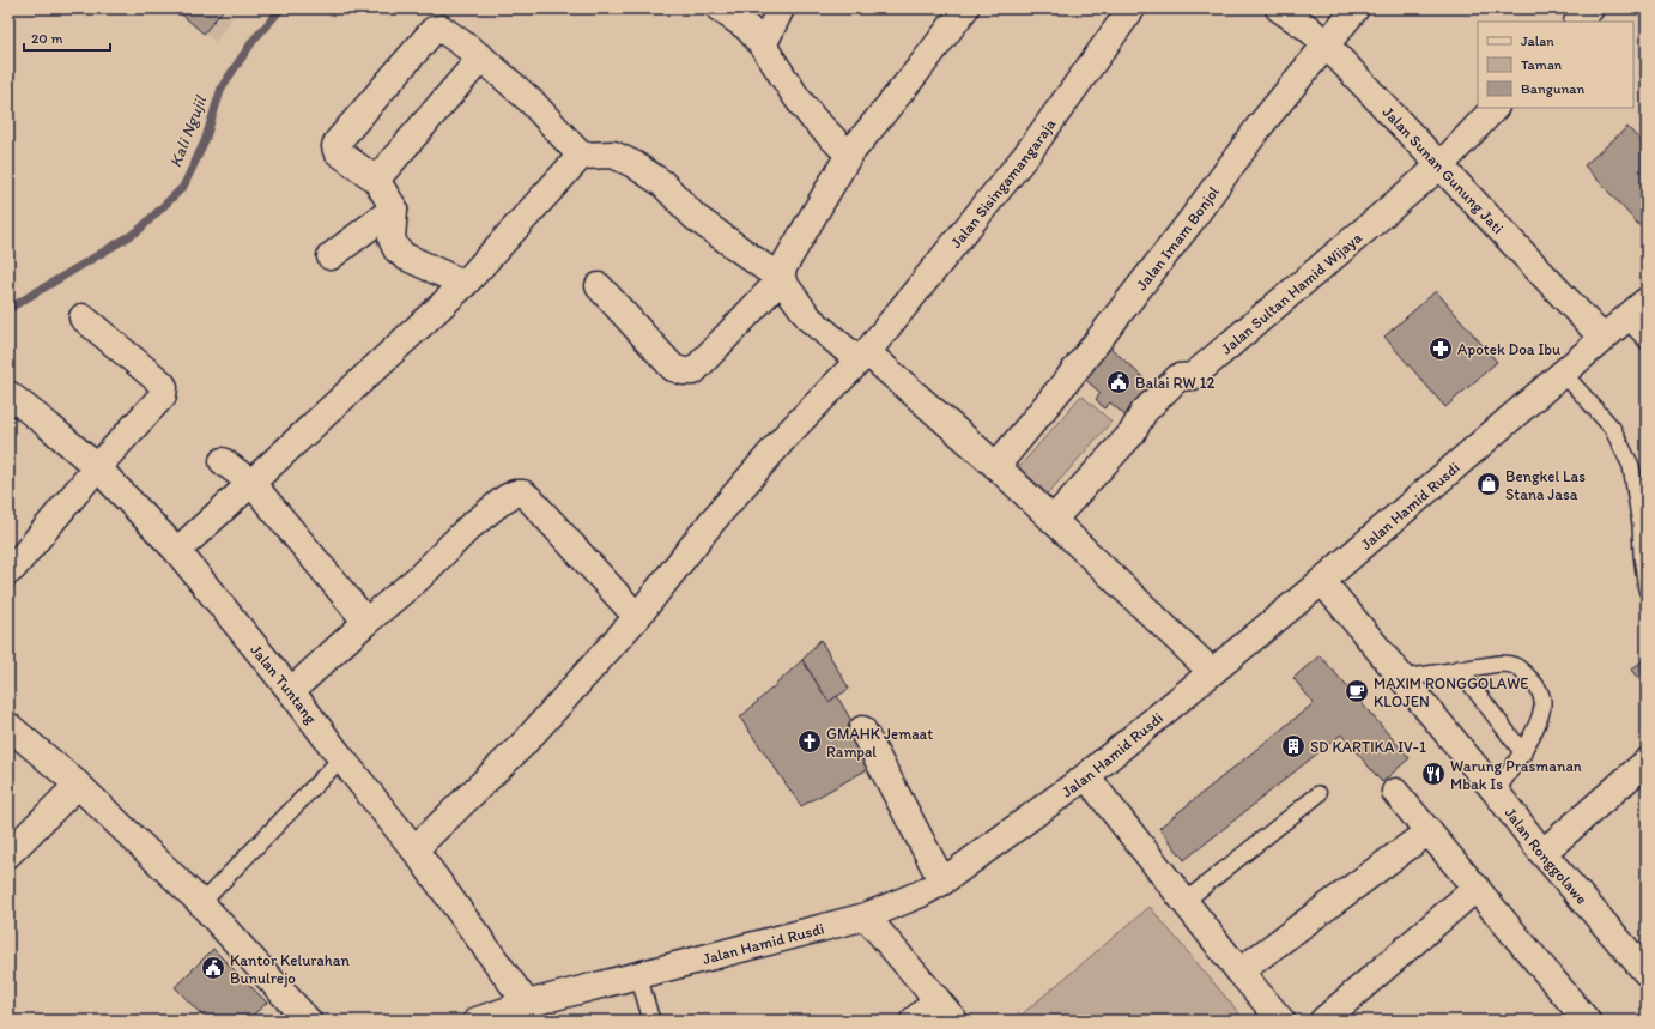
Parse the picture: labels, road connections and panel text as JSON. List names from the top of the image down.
{
  "streets": {
    "street": [
      "Jalan Sunan Gunung Jati",
      "Jalan Sisingamangaraja",
      "Jalan Imam Bonjol",
      "Jalan Sultan Hamid Wijaya",
      "Jalan Hamid Rusdi",
      "Jalan Tuntang",
      "Jalan Ronggolawe"
    ]
  },
  "crossings": [
    ["Jalan Sunan Gunung Jati", "Jalan Imam Bonjol"],
    ["Jalan Sunan Gunung Jati", "Jalan Sultan Hamid Wijaya"],
    ["Jalan Sunan Gunung Jati", "Jalan Hamid Rusdi"],
    ["Jalan Sisingamangaraja", "Jalan Tuntang"],
    ["Jalan Hamid Rusdi", "Jalan Tuntang"],
    ["Jalan Hamid Rusdi", "Jalan Ronggolawe"]
  ],
  "water": ["Kali Ngujil"],
  "places": {
    "pharmacy": ["Apotek Doa Ibu"],
    "public building": ["Balai RW 12", "Kantor Kelurahan Bunulrejo"],
    "shop": ["Bengkel Las Stana Jasa"],
    "cafe": ["MAXIM RONGGOLAWE KLOJEN"],
    "church": ["GMAHK Jemaat Rampal"],
    "building": ["SD KARTIKA IV-1"],
    "restaurant": ["Warung Prasmanan Mbak Is"]
  },
  "legend": ["Jalan", "Taman", "Bangunan"],
  "scale_bar": "20 m"
}
